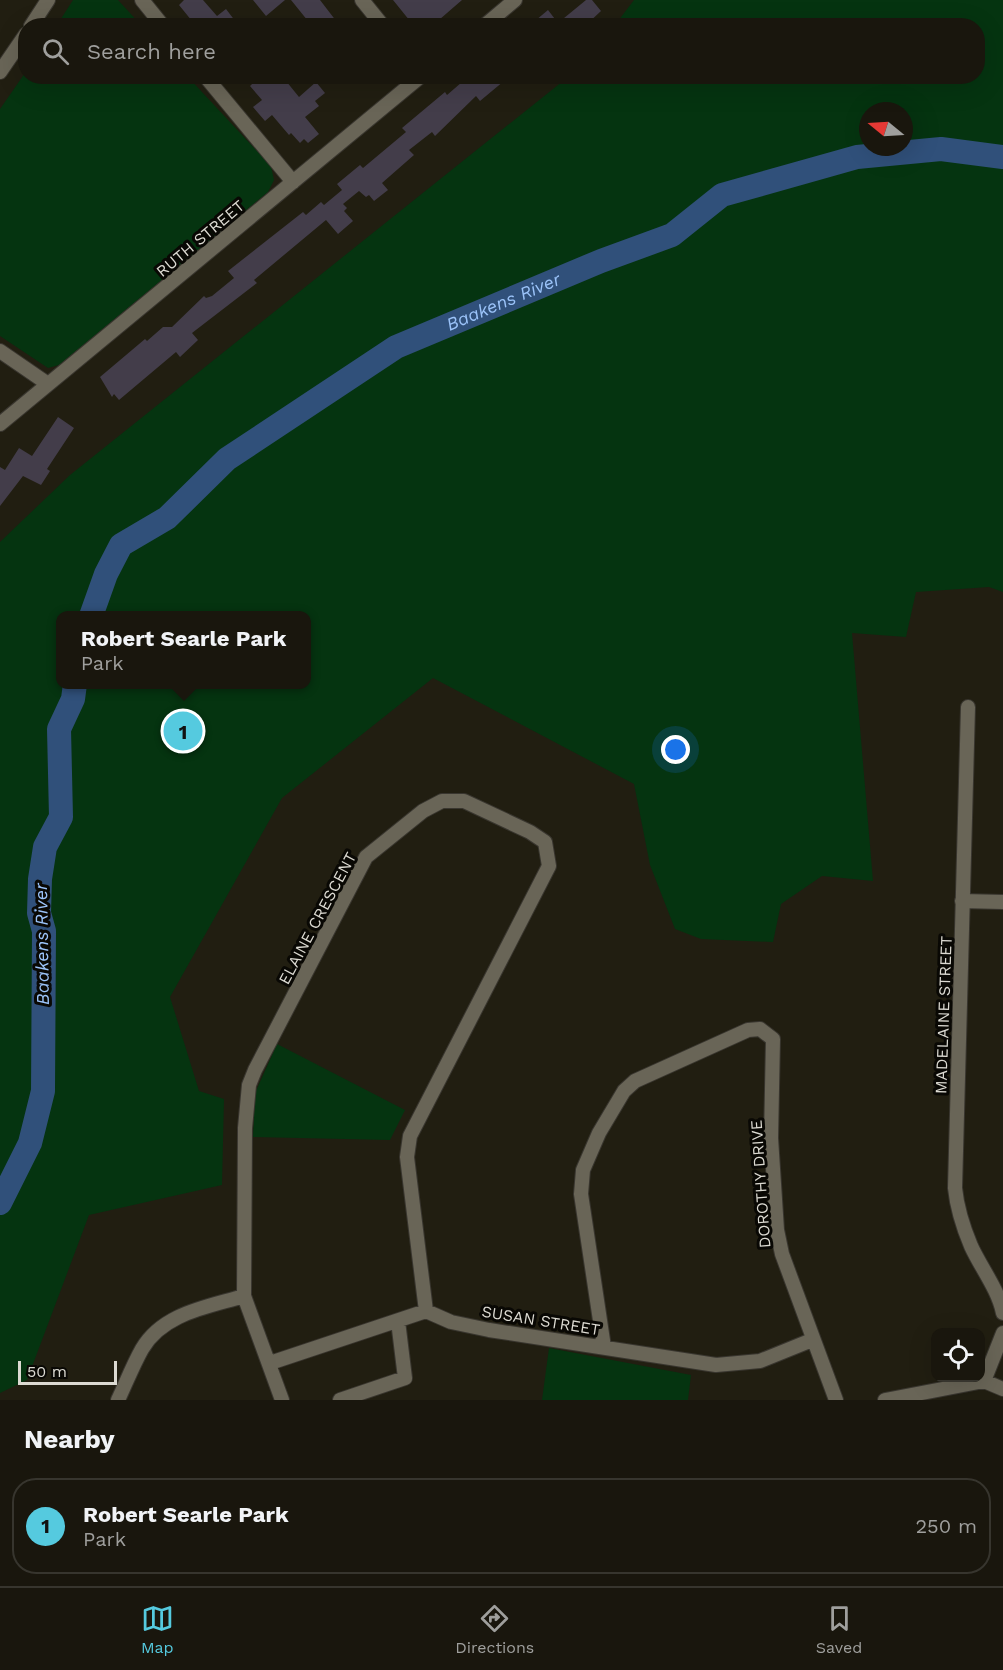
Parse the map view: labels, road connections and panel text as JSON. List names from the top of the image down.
{
  "streets": {
    "street": [
      "RUTH STREET",
      "ELAINE CRESCENT",
      "MADELAINE STREET",
      "DOROTHY DRIVE",
      "SUSAN STREET"
    ]
  },
  "crossings": [
    ["ELAINE CRESCENT", "SUSAN STREET"],
    ["DOROTHY DRIVE", "SUSAN STREET"]
  ],
  "water": ["Baakens River"],
  "scale_bar": "50 m",
  "north": "left",
  "page": {
    "search": "Search here",
    "popup": ["Robert Searle Park", "Park"],
    "pins": "1",
    "scale": "50 m",
    "heading": "Nearby",
    "list": [
      {
        "mark": "1",
        "name": "Robert Searle Park",
        "note": "Park",
        "value": "250 m"
      }
    ],
    "nav": ["Map", "Directions", "Saved"]
  }
}
